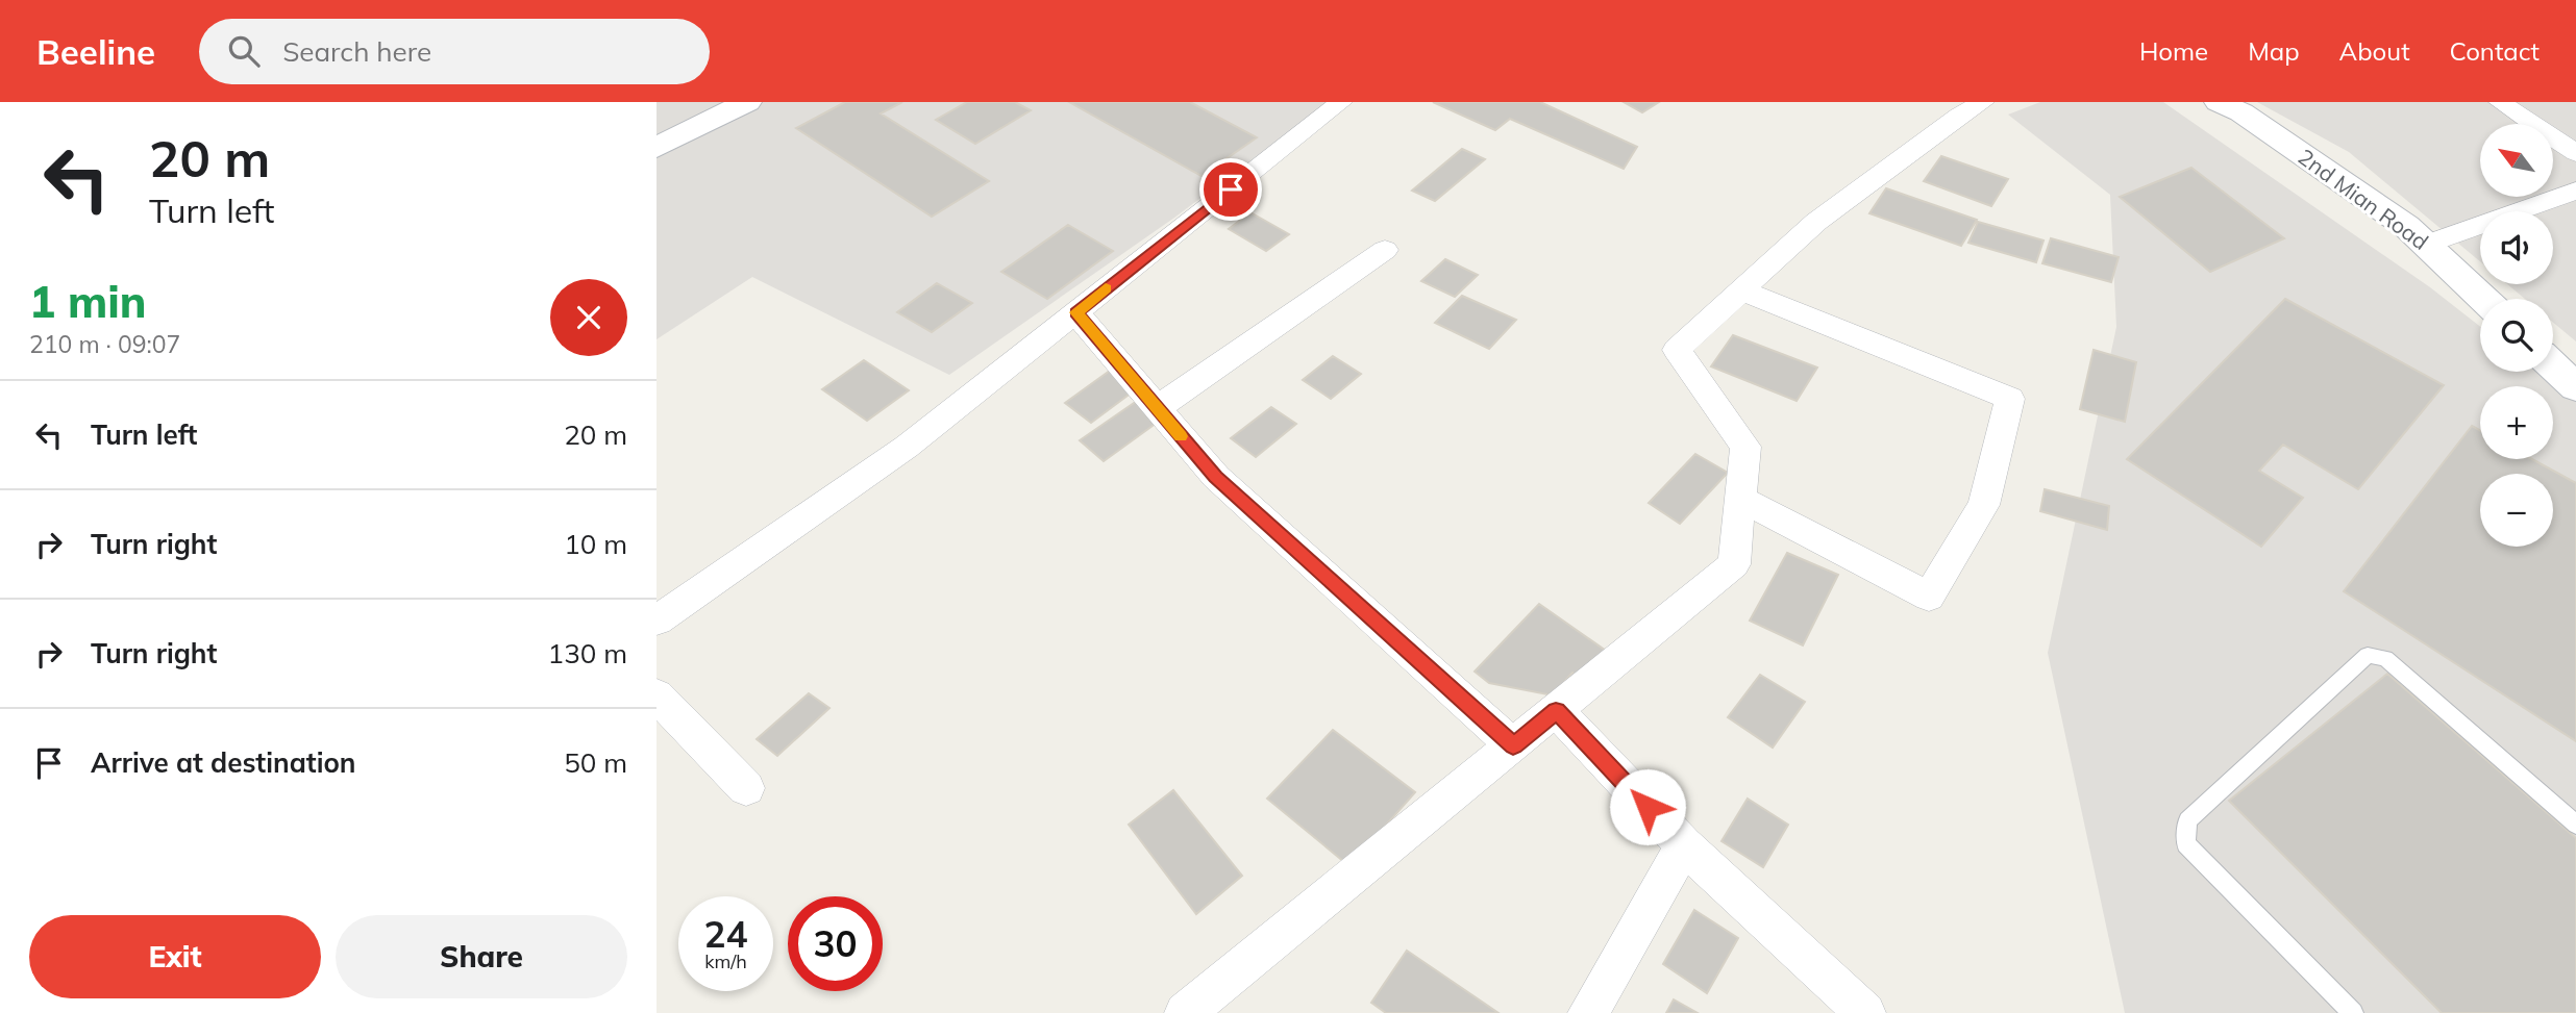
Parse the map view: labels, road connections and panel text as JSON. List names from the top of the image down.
{
  "streets": {
    "main road": ["2nd Mian Road"]
  },
  "north": "top left",
  "page": {
    "header": "Beeline",
    "search": "Search here",
    "nav": [
      "Home",
      "Map",
      "About",
      "Contact"
    ],
    "turn": ["20 m", "Turn left"],
    "map_buttons": ["+", "−"],
    "heading": ["1 min", "210 m · 09:07"],
    "list": [
      {
        "name": "Turn left",
        "value": "20 m"
      },
      {
        "name": "Turn right",
        "value": "10 m"
      },
      {
        "name": "Turn right",
        "value": "130 m"
      },
      {
        "name": "Arrive at destination",
        "value": "50 m"
      }
    ],
    "speed": "24 km/h",
    "limit": "30",
    "buttons": ["Exit", "Share"]
  }
}
